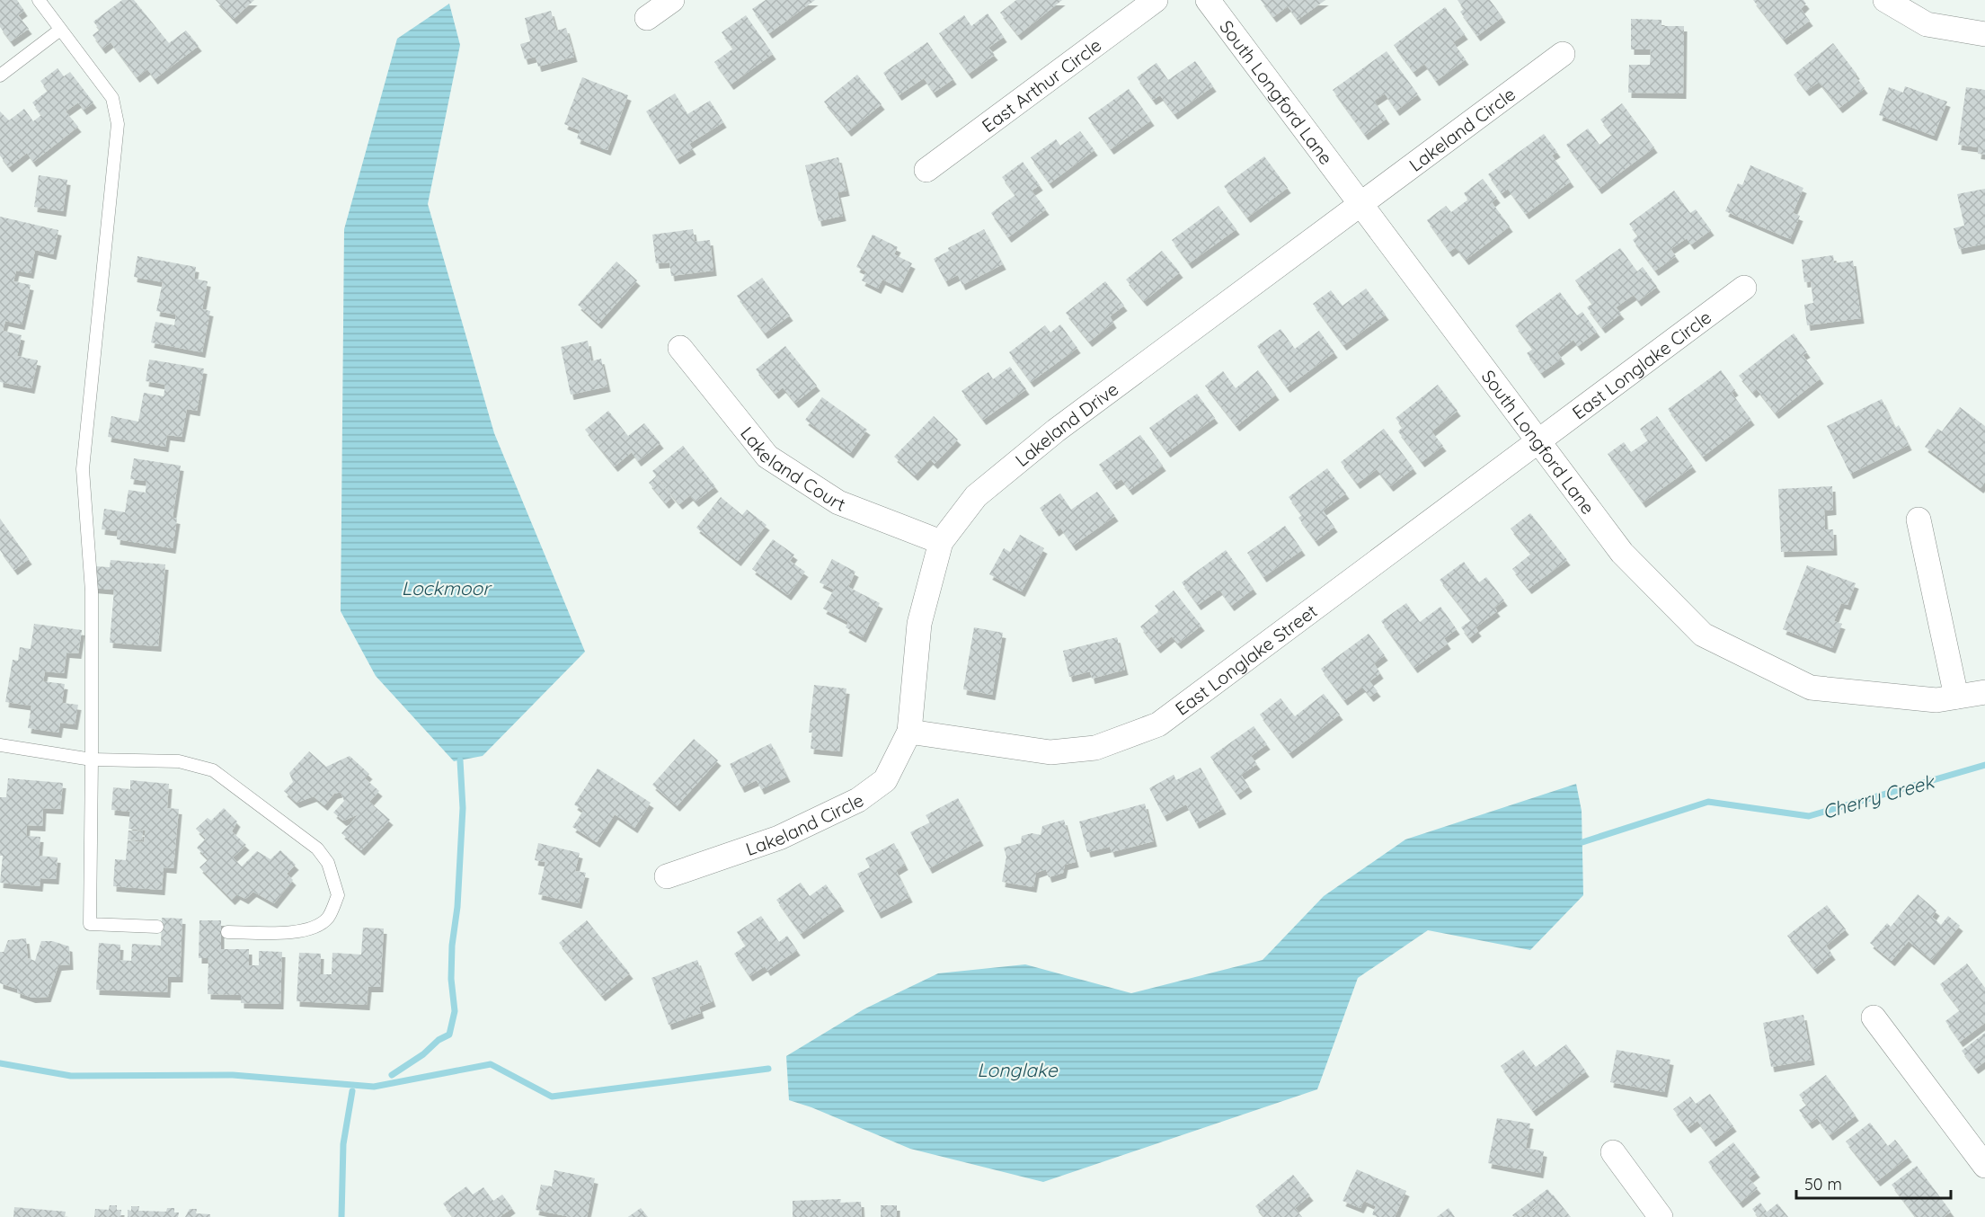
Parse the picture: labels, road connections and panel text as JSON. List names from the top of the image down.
{
  "streets": {
    "street": [
      "East Arthur Circle",
      "South Longford Lane",
      "Lakeland Circle",
      "East Longlake Circle",
      "Lakeland Drive",
      "Lakeland Court",
      "East Longlake Street"
    ]
  },
  "crossings": [
    ["South Longford Lane", "Lakeland Circle"],
    ["South Longford Lane", "East Longlake Circle"],
    ["South Longford Lane", "Lakeland Drive"],
    ["South Longford Lane", "East Longlake Street"],
    ["Lakeland Circle", "Lakeland Drive"],
    ["Lakeland Circle", "East Longlake Street"],
    ["East Longlake Circle", "East Longlake Street"],
    ["Lakeland Drive", "Lakeland Court"],
    ["Lakeland Drive", "East Longlake Street"]
  ],
  "water": ["Lockmoor", "Cherry Creek", "Longlake"],
  "scale_bar": "50 m"
}
